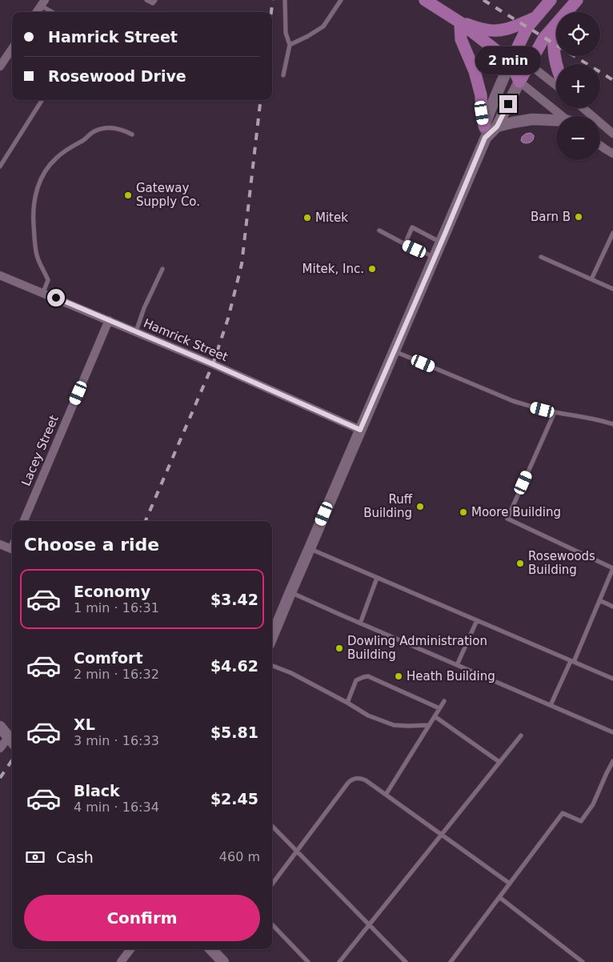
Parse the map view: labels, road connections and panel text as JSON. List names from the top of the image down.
{
  "streets": {
    "street": ["Hamrick Street", "Lacey Street"]
  },
  "crossings": [
    ["Hamrick Street", "Lacey Street"]
  ],
  "places": [
    "Gateway Supply Co.",
    "Barn B",
    "Mitek",
    "Mitek, Inc.",
    "Ruff Building",
    "Moore Building",
    "Rosewoods Building",
    "Dowling Administration Building",
    "Heath Building"
  ],
  "page": {
    "map_buttons": ["+", "−"],
    "banner": ["Hamrick Street", "Rosewood Drive"],
    "bubble": "2 min",
    "heading": "Choose a ride",
    "list": [
      {
        "name": "Economy",
        "note": "1 min · 16:31",
        "value": "$3.42"
      },
      {
        "name": "Comfort",
        "note": "2 min · 16:32",
        "value": "$4.62"
      },
      {
        "name": "XL",
        "note": "3 min · 16:33",
        "value": "$5.81"
      },
      {
        "name": "Black",
        "note": "4 min · 16:34",
        "value": "$2.45"
      }
    ],
    "pay": ["Cash", "460 m"],
    "buttons": "Confirm"
  }
}
